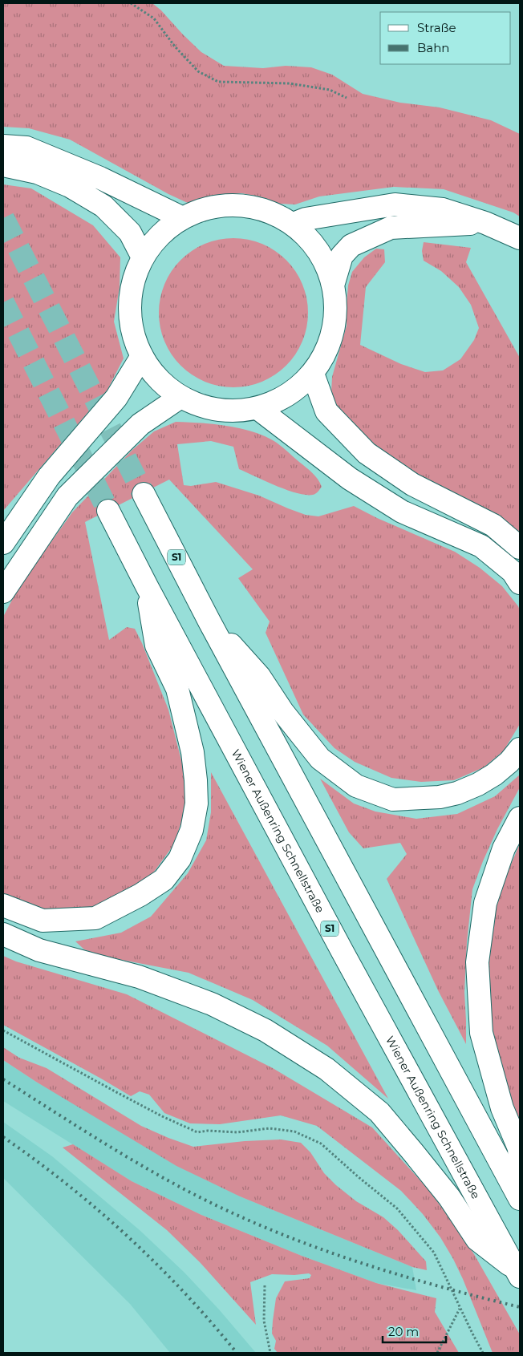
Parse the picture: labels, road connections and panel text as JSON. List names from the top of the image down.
{
  "streets": {
    "main road": ["S1", "Wiener Außenring Schnellstraße"]
  },
  "legend": ["Straße", "Bahn"],
  "scale_bar": "20 m"
}
